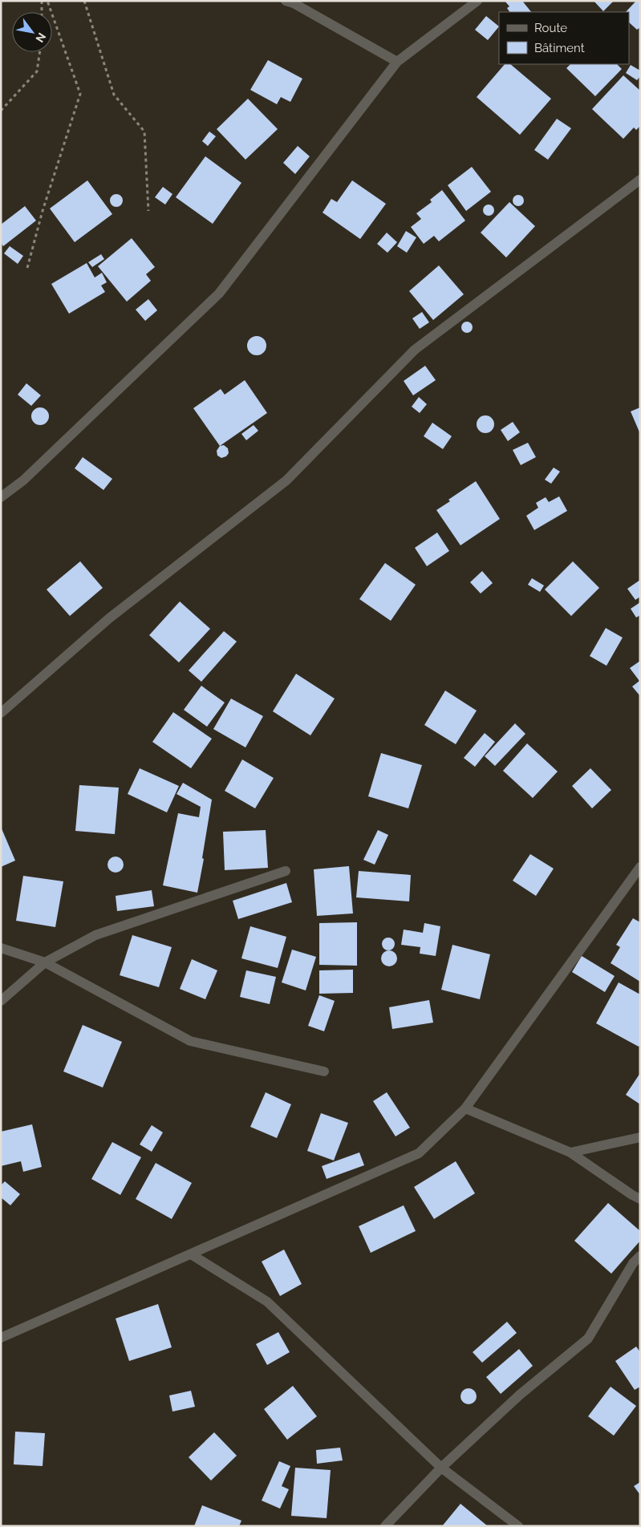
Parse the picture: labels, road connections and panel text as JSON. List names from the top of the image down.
{
  "legend": ["Route", "Bâtiment"],
  "north": "bottom right"
}
